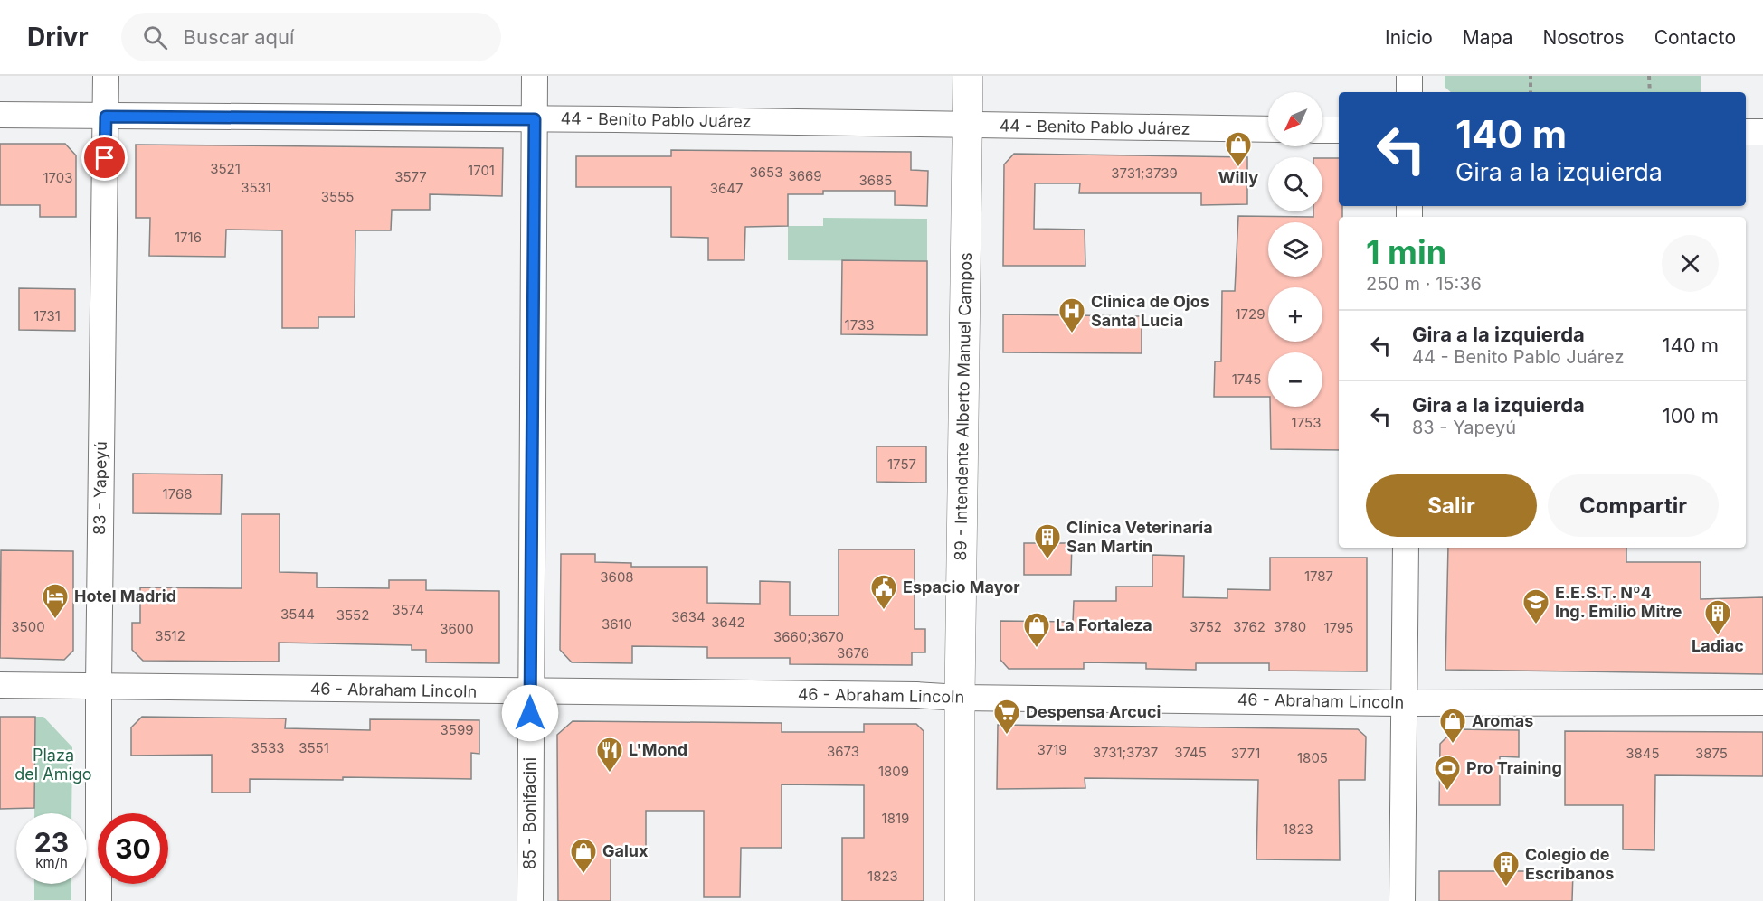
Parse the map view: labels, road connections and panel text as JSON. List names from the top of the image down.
{
  "streets": {
    "street": [
      "44 - Benito Pablo Juárez",
      "89 - Intendente Alberto Manuel Campos",
      "83 - Yapeyú",
      "46 - Abraham Lincoln",
      "85 - Bonifacini"
    ]
  },
  "crossings": [
    ["44 - Benito Pablo Juárez", "89 - Intendente Alberto Manuel Campos"],
    ["44 - Benito Pablo Juárez", "83 - Yapeyú"],
    ["44 - Benito Pablo Juárez", "85 - Bonifacini"],
    ["89 - Intendente Alberto Manuel Campos", "46 - Abraham Lincoln"],
    ["83 - Yapeyú", "46 - Abraham Lincoln"],
    ["46 - Abraham Lincoln", "85 - Bonifacini"]
  ],
  "parks": ["Plaza del Amigo"],
  "places": {
    "shop": [
      "Willy",
      "La Fortaleza",
      "Aromas",
      "Galux"
    ],
    "hospital": ["Clinica de Ojos Santa Lucia"],
    "building": ["Clínica Veterinaría San Martín", "Ladiac", "Colegio de Escribanos"],
    "public building": ["Espacio Mayor"],
    "hotel": ["Hotel Madrid"],
    "school or university": ["E.E.S.T. Nº4 Ing. Emilio Mitre"],
    "supermarket": ["Despensa Arcuci"],
    "restaurant": ["L'Mond"],
    "sports": ["Pro Training"]
  },
  "house_numbers": [
    "3521",
    "1701",
    "3653",
    "3731;3739",
    "3669",
    "3577",
    "1703",
    "3685",
    "3531",
    "3647",
    "3555",
    "1716",
    "1729",
    "1731",
    "1733",
    "1745",
    "1753",
    "1757",
    "1768",
    "1787",
    "3608",
    "3574",
    "3544",
    "3552",
    "3634",
    "3642",
    "3610",
    "3500",
    "3752",
    "3762",
    "3780",
    "1795",
    "3600",
    "3512",
    "3660;3670",
    "3676",
    "3599",
    "3533",
    "3551",
    "3719",
    "3673",
    "3731;3737",
    "3745",
    "3771",
    "3845",
    "3875",
    "1805",
    "1809",
    "1819",
    "1823",
    "1823"
  ],
  "north": "bottom left",
  "page": {
    "header": "Drivr",
    "search": "Buscar aquí",
    "nav": [
      "Inicio",
      "Mapa",
      "Nosotros",
      "Contacto"
    ],
    "map_buttons": ["+", "−"],
    "turn": ["140 m", "Gira a la izquierda"],
    "heading": ["1 min", "250 m · 15:36"],
    "list": [
      {
        "name": "Gira a la izquierda",
        "note": "44 - Benito Pablo Juárez",
        "value": "140 m"
      },
      {
        "name": "Gira a la izquierda",
        "note": "83 - Yapeyú",
        "value": "100 m"
      }
    ],
    "buttons": ["Salir", "Compartir"],
    "speed": "23 km/h",
    "limit": "30"
  }
}
